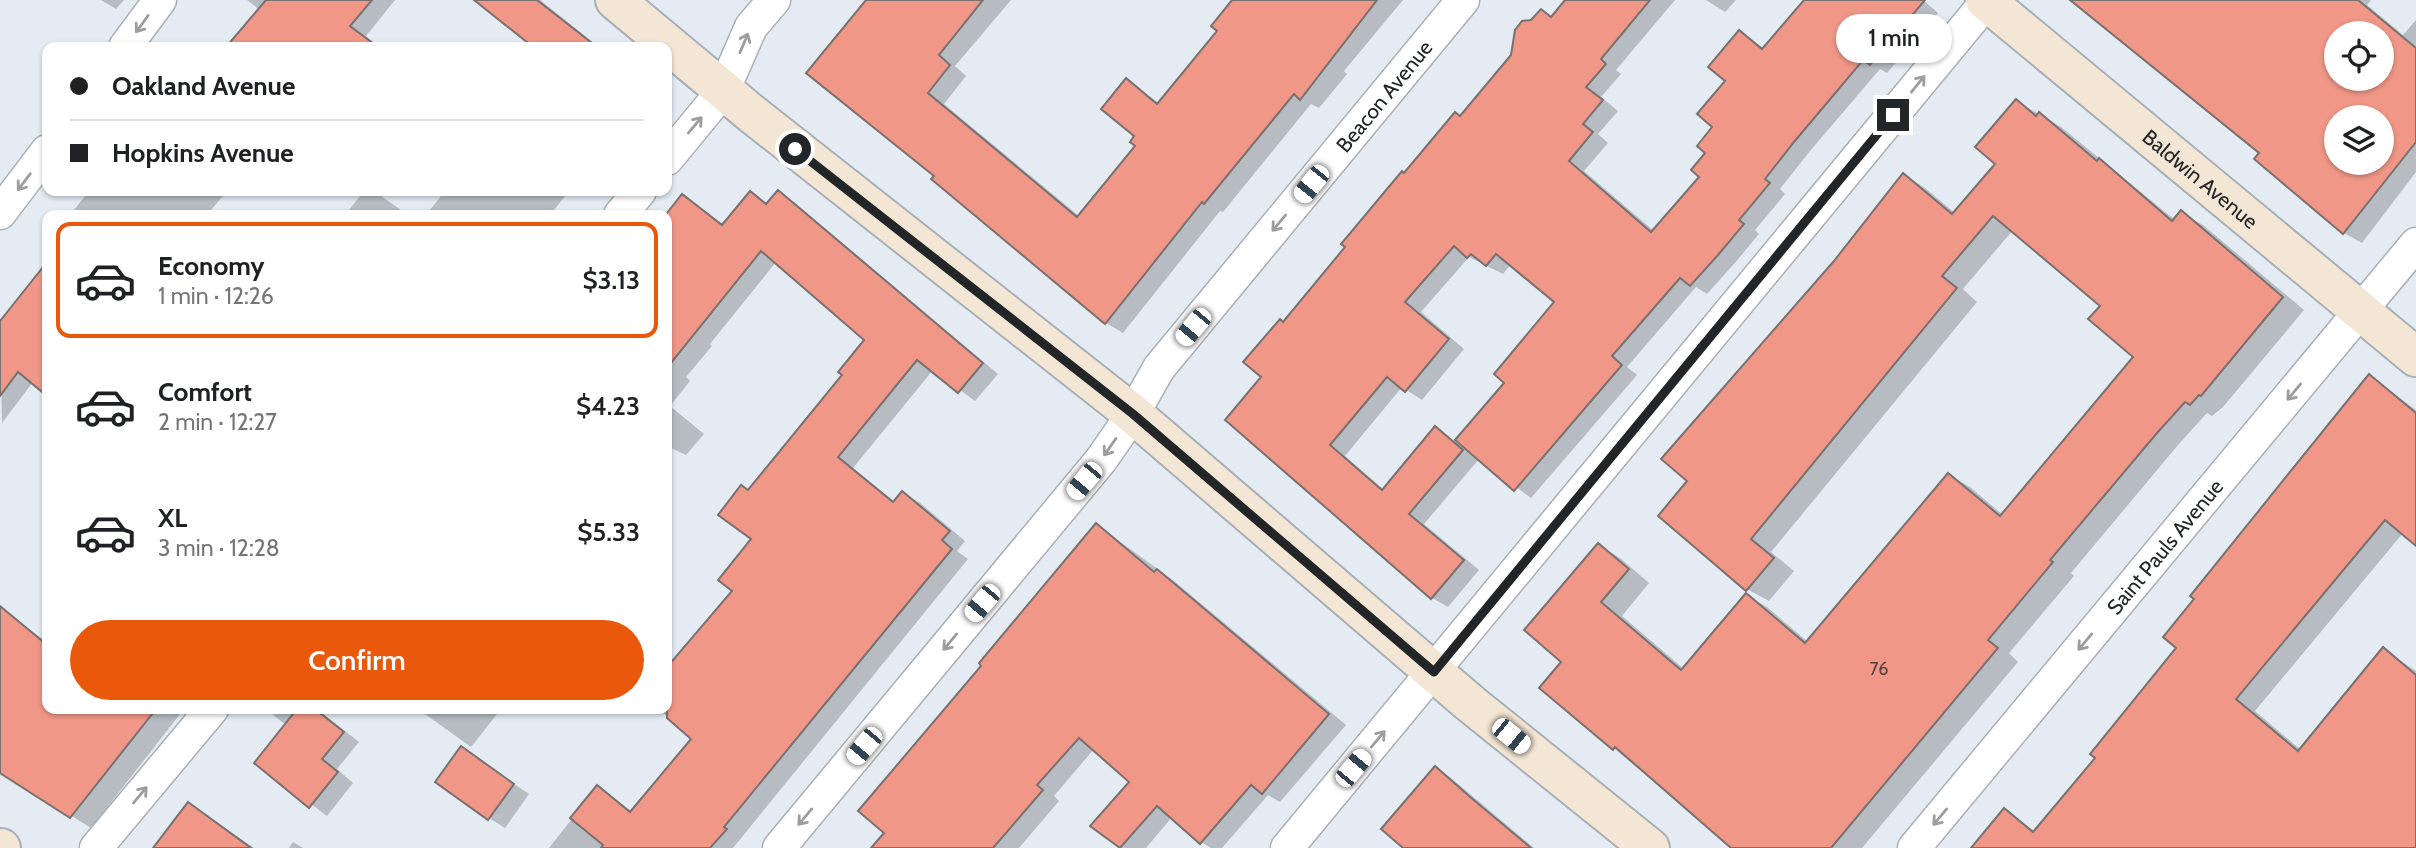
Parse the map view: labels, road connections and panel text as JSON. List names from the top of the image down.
{
  "streets": {
    "street": ["Beacon Avenue", "Baldwin Avenue", "Saint Pauls Avenue"]
  },
  "crossings": [
    ["Baldwin Avenue", "Saint Pauls Avenue"]
  ],
  "one_way": ["Beacon Avenue", "Saint Pauls Avenue"],
  "house_numbers": ["76"],
  "page": {
    "bubble": "1 min",
    "banner": ["Oakland Avenue", "Hopkins Avenue"],
    "list": [
      {
        "name": "Economy",
        "note": "1 min · 12:26",
        "value": "$3.13"
      },
      {
        "name": "Comfort",
        "note": "2 min · 12:27",
        "value": "$4.23"
      },
      {
        "name": "XL",
        "note": "3 min · 12:28",
        "value": "$5.33"
      }
    ],
    "buttons": "Confirm"
  }
}
